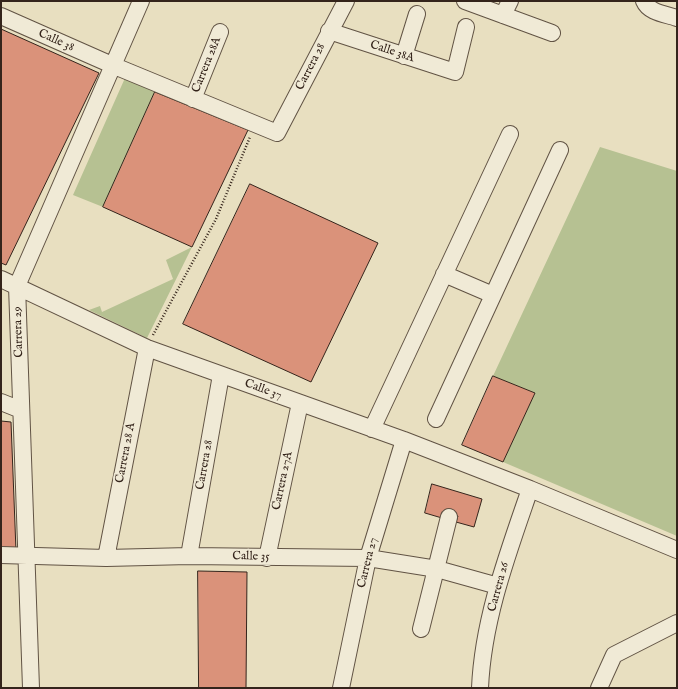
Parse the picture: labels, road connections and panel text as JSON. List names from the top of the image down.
{
  "streets": {
    "street": [
      "Calle 38",
      "Calle 38A",
      "Carrera 28A",
      "Carrera 28",
      "Carrera 29",
      "Calle 37",
      "Carrera 28 A",
      "Carrera 27A",
      "Calle 35",
      "Carrera 27",
      "Carrera 26"
    ]
  },
  "crossings": [
    ["Calle 38", "Carrera 28A"],
    ["Calle 38", "Carrera 28"],
    ["Calle 38", "Carrera 29"],
    ["Calle 38A", "Carrera 28"],
    ["Carrera 28", "Calle 37"],
    ["Carrera 28", "Calle 35"],
    ["Carrera 29", "Calle 37"],
    ["Carrera 29", "Calle 35"],
    ["Calle 37", "Carrera 28 A"],
    ["Calle 37", "Carrera 27A"],
    ["Calle 37", "Carrera 27"],
    ["Calle 37", "Carrera 26"],
    ["Carrera 28 A", "Calle 35"],
    ["Carrera 27A", "Calle 35"],
    ["Calle 35", "Carrera 27"],
    ["Calle 35", "Carrera 26"]
  ]
}
